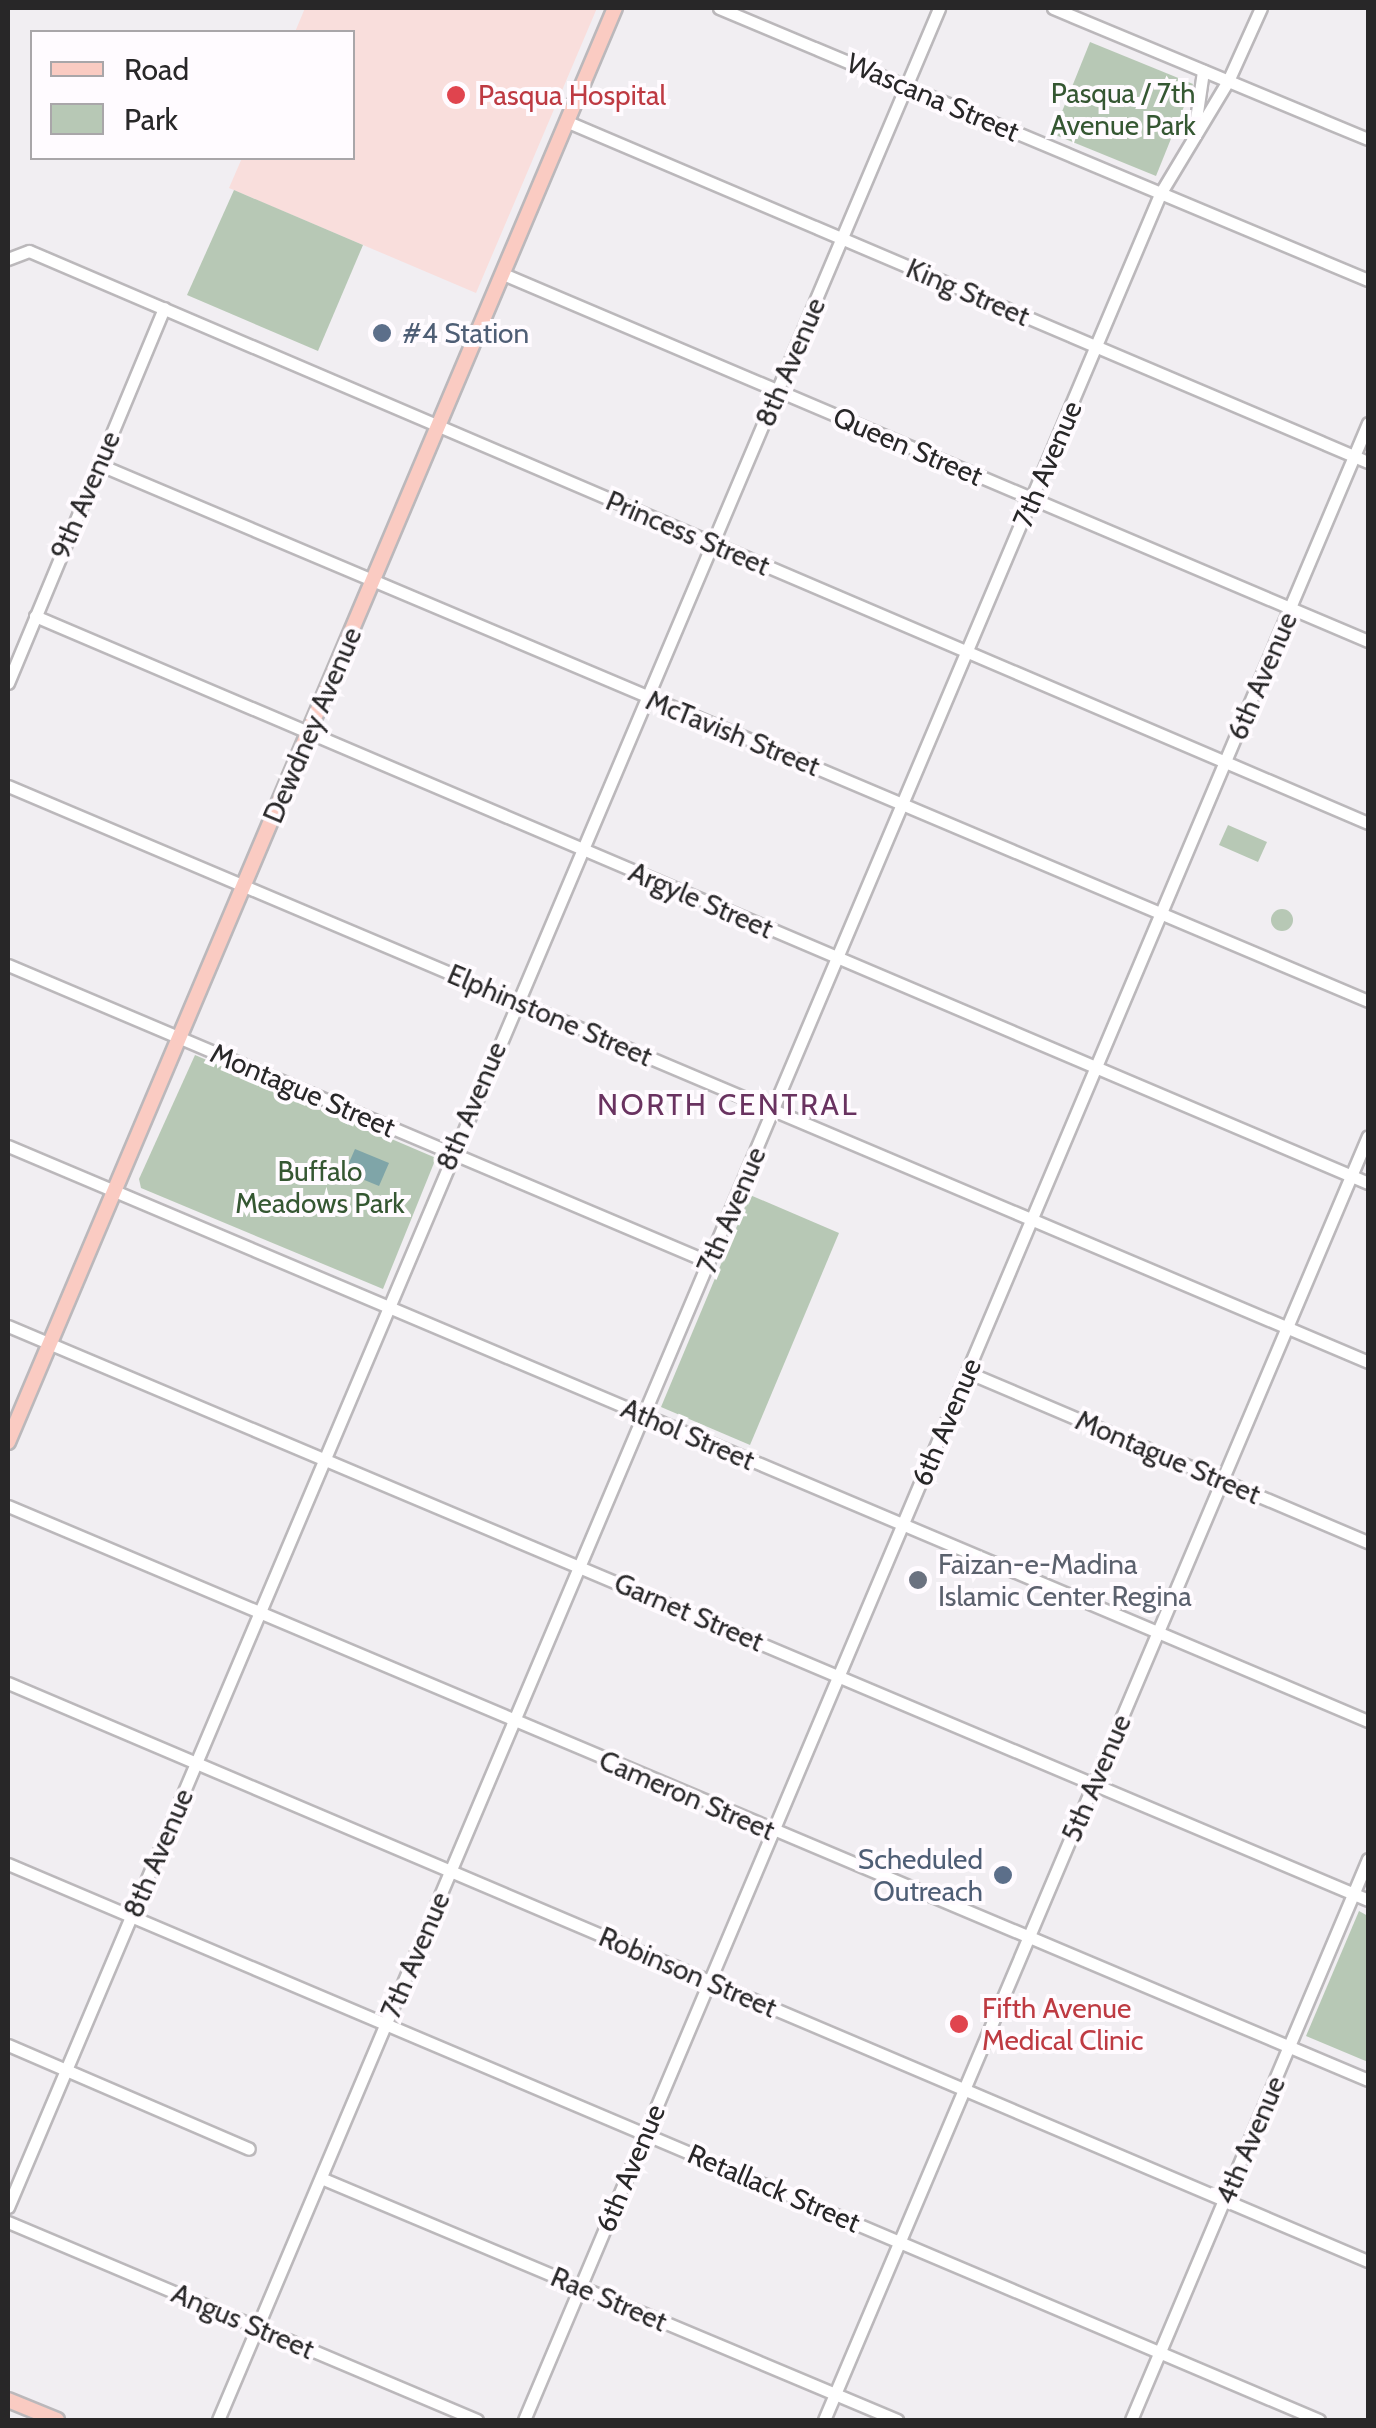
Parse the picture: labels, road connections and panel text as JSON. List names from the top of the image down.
{
  "streets": {
    "main road": ["Dewdney Avenue"],
    "street": [
      "Wascana Street",
      "King Street",
      "8th Avenue",
      "Queen Street",
      "7th Avenue",
      "9th Avenue",
      "Princess Street",
      "6th Avenue",
      "McTavish Street",
      "Argyle Street",
      "Elphinstone Street",
      "Montague Street",
      "Athol Street",
      "Garnet Street",
      "5th Avenue",
      "Cameron Street",
      "Robinson Street",
      "4th Avenue",
      "Retallack Street",
      "Rae Street",
      "Angus Street"
    ]
  },
  "crossings": [
    ["Wascana Street", "8th Avenue"],
    ["Wascana Street", "7th Avenue"],
    ["King Street", "8th Avenue"],
    ["King Street", "7th Avenue"],
    ["King Street", "6th Avenue"],
    ["King Street", "Dewdney Avenue"],
    ["8th Avenue", "Queen Street"],
    ["8th Avenue", "Princess Street"],
    ["8th Avenue", "McTavish Street"],
    ["8th Avenue", "Argyle Street"],
    ["8th Avenue", "Elphinstone Street"],
    ["8th Avenue", "Montague Street"],
    ["8th Avenue", "Athol Street"],
    ["8th Avenue", "Garnet Street"],
    ["8th Avenue", "Cameron Street"],
    ["8th Avenue", "Robinson Street"],
    ["8th Avenue", "Retallack Street"],
    ["Queen Street", "7th Avenue"],
    ["Queen Street", "6th Avenue"],
    ["Queen Street", "Dewdney Avenue"],
    ["7th Avenue", "Princess Street"],
    ["7th Avenue", "McTavish Street"],
    ["7th Avenue", "Argyle Street"],
    ["7th Avenue", "Elphinstone Street"],
    ["7th Avenue", "Montague Street"],
    ["7th Avenue", "Athol Street"],
    ["7th Avenue", "Garnet Street"],
    ["7th Avenue", "Cameron Street"],
    ["7th Avenue", "Robinson Street"],
    ["7th Avenue", "Retallack Street"],
    ["7th Avenue", "Rae Street"],
    ["7th Avenue", "Angus Street"],
    ["9th Avenue", "Princess Street"],
    ["9th Avenue", "McTavish Street"],
    ["9th Avenue", "Argyle Street"],
    ["Princess Street", "6th Avenue"],
    ["Princess Street", "Dewdney Avenue"],
    ["6th Avenue", "McTavish Street"],
    ["6th Avenue", "Argyle Street"],
    ["6th Avenue", "Elphinstone Street"],
    ["6th Avenue", "Montague Street"],
    ["6th Avenue", "Athol Street"],
    ["6th Avenue", "Garnet Street"],
    ["6th Avenue", "Cameron Street"],
    ["6th Avenue", "Robinson Street"],
    ["6th Avenue", "Retallack Street"],
    ["6th Avenue", "Rae Street"],
    ["Dewdney Avenue", "McTavish Street"],
    ["Dewdney Avenue", "Argyle Street"],
    ["Dewdney Avenue", "Elphinstone Street"],
    ["Dewdney Avenue", "Montague Street"],
    ["Dewdney Avenue", "Athol Street"],
    ["Dewdney Avenue", "Garnet Street"],
    ["Argyle Street", "5th Avenue"],
    ["Elphinstone Street", "5th Avenue"],
    ["Montague Street", "5th Avenue"],
    ["Athol Street", "5th Avenue"],
    ["Garnet Street", "5th Avenue"],
    ["Garnet Street", "4th Avenue"],
    ["5th Avenue", "Cameron Street"],
    ["5th Avenue", "Robinson Street"],
    ["5th Avenue", "Retallack Street"],
    ["5th Avenue", "Rae Street"],
    ["Cameron Street", "4th Avenue"],
    ["Robinson Street", "4th Avenue"],
    ["4th Avenue", "Retallack Street"]
  ],
  "districts": ["NORTH CENTRAL"],
  "parks": ["Pasqua / 7th Avenue Park", "Buffalo Meadows Park"],
  "places": [
    "Pasqua Hospital",
    "#4 Station",
    "Faizan-e-Madina Islamic Center Regina",
    "Scheduled Outreach",
    "Fifth Avenue Medical Clinic"
  ],
  "legend": ["Road", "Park"]
}
